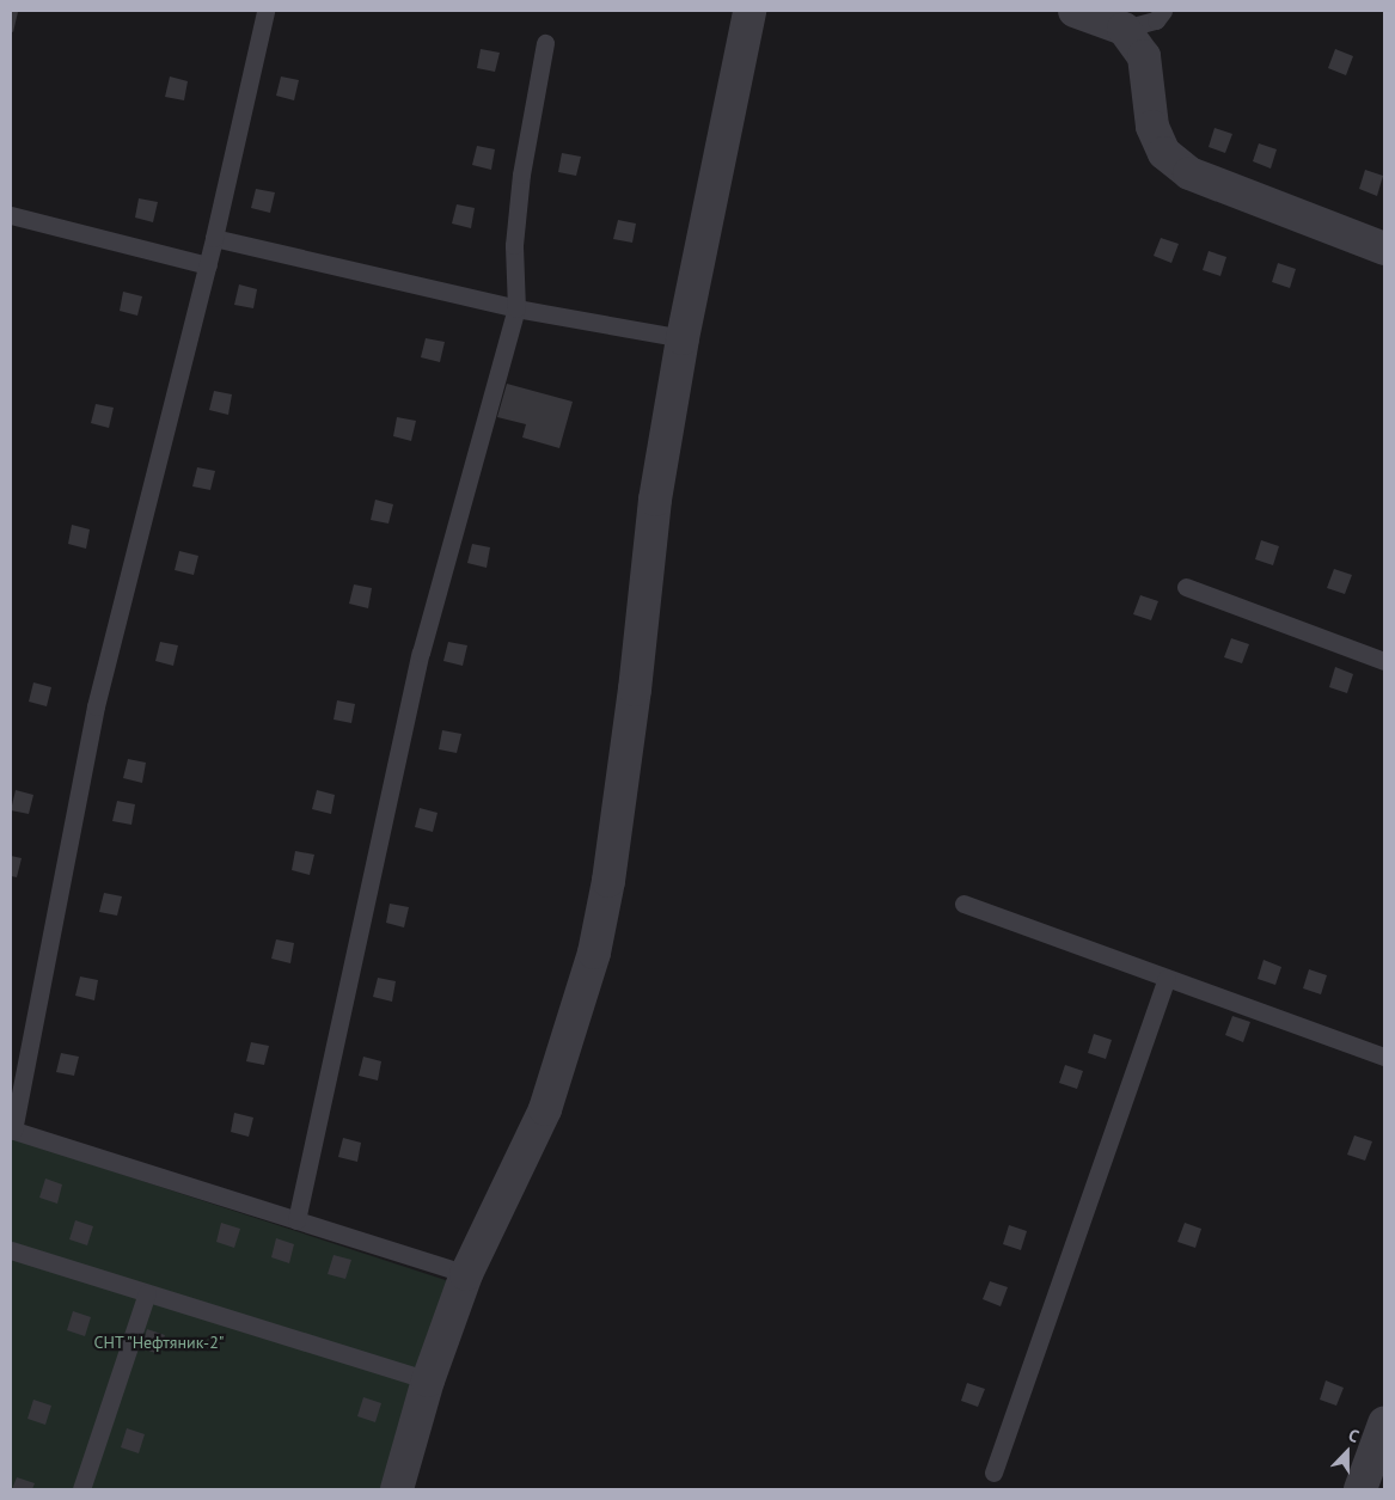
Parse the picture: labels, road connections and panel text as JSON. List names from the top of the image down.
{
  "parks": ["СНТ \"Нефтяник-2\""],
  "north": "top"
}
